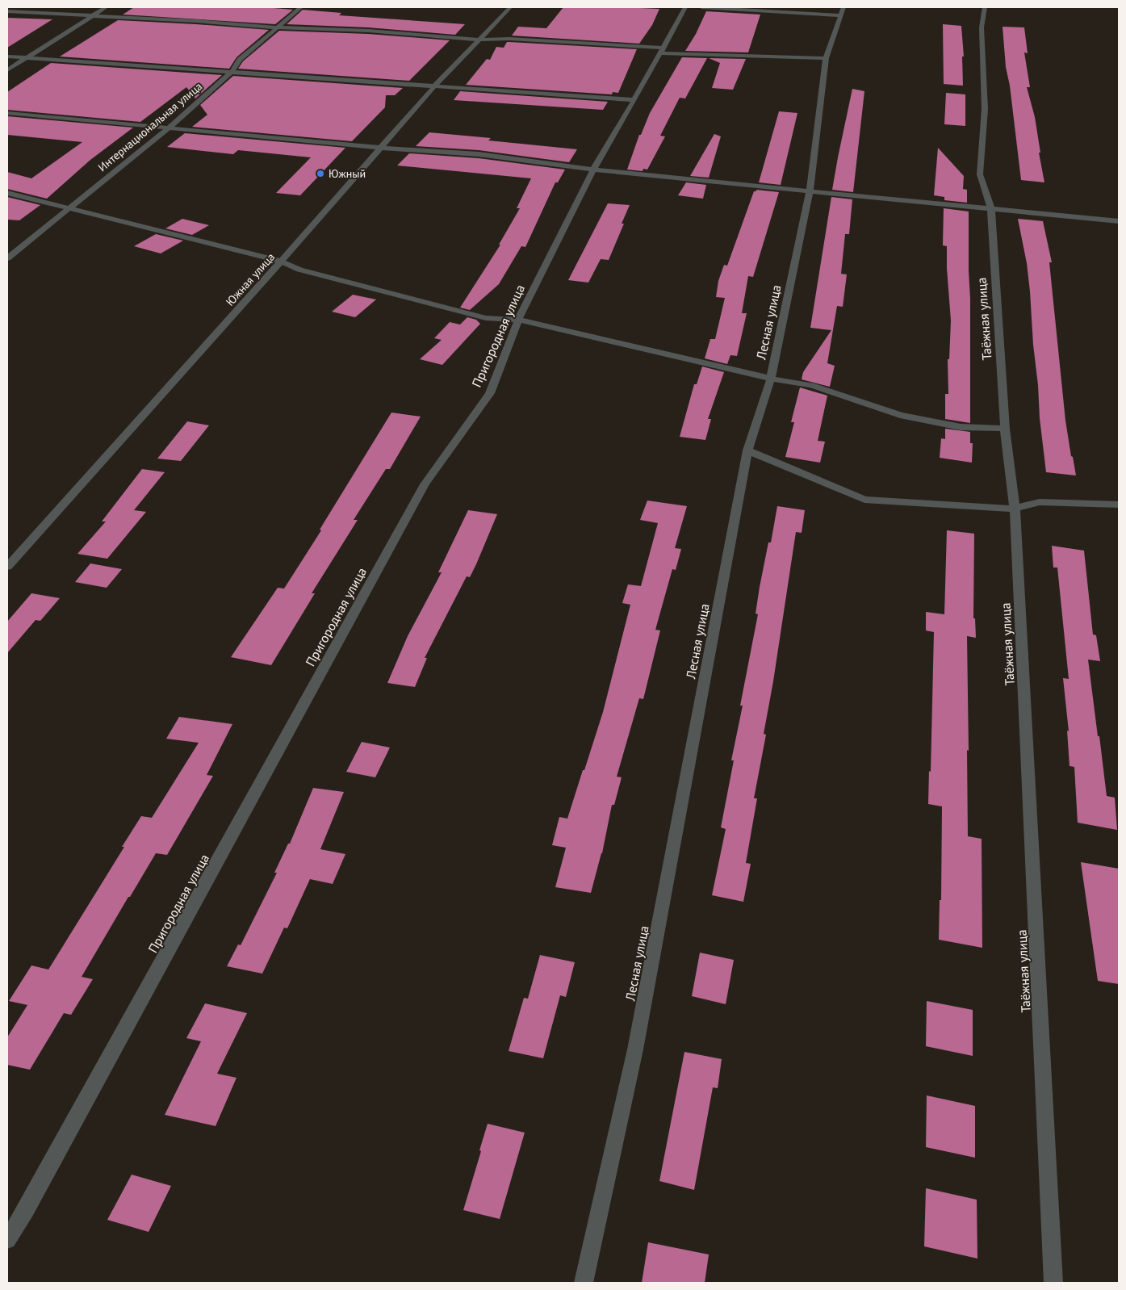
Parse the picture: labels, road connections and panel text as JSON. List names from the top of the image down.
{
  "streets": {
    "street": [
      "Интернациональная улица",
      "Южная улица",
      "Таёжная улица",
      "Лесная улица",
      "Пригородная улица"
    ]
  },
  "places": ["Южный"]
}
